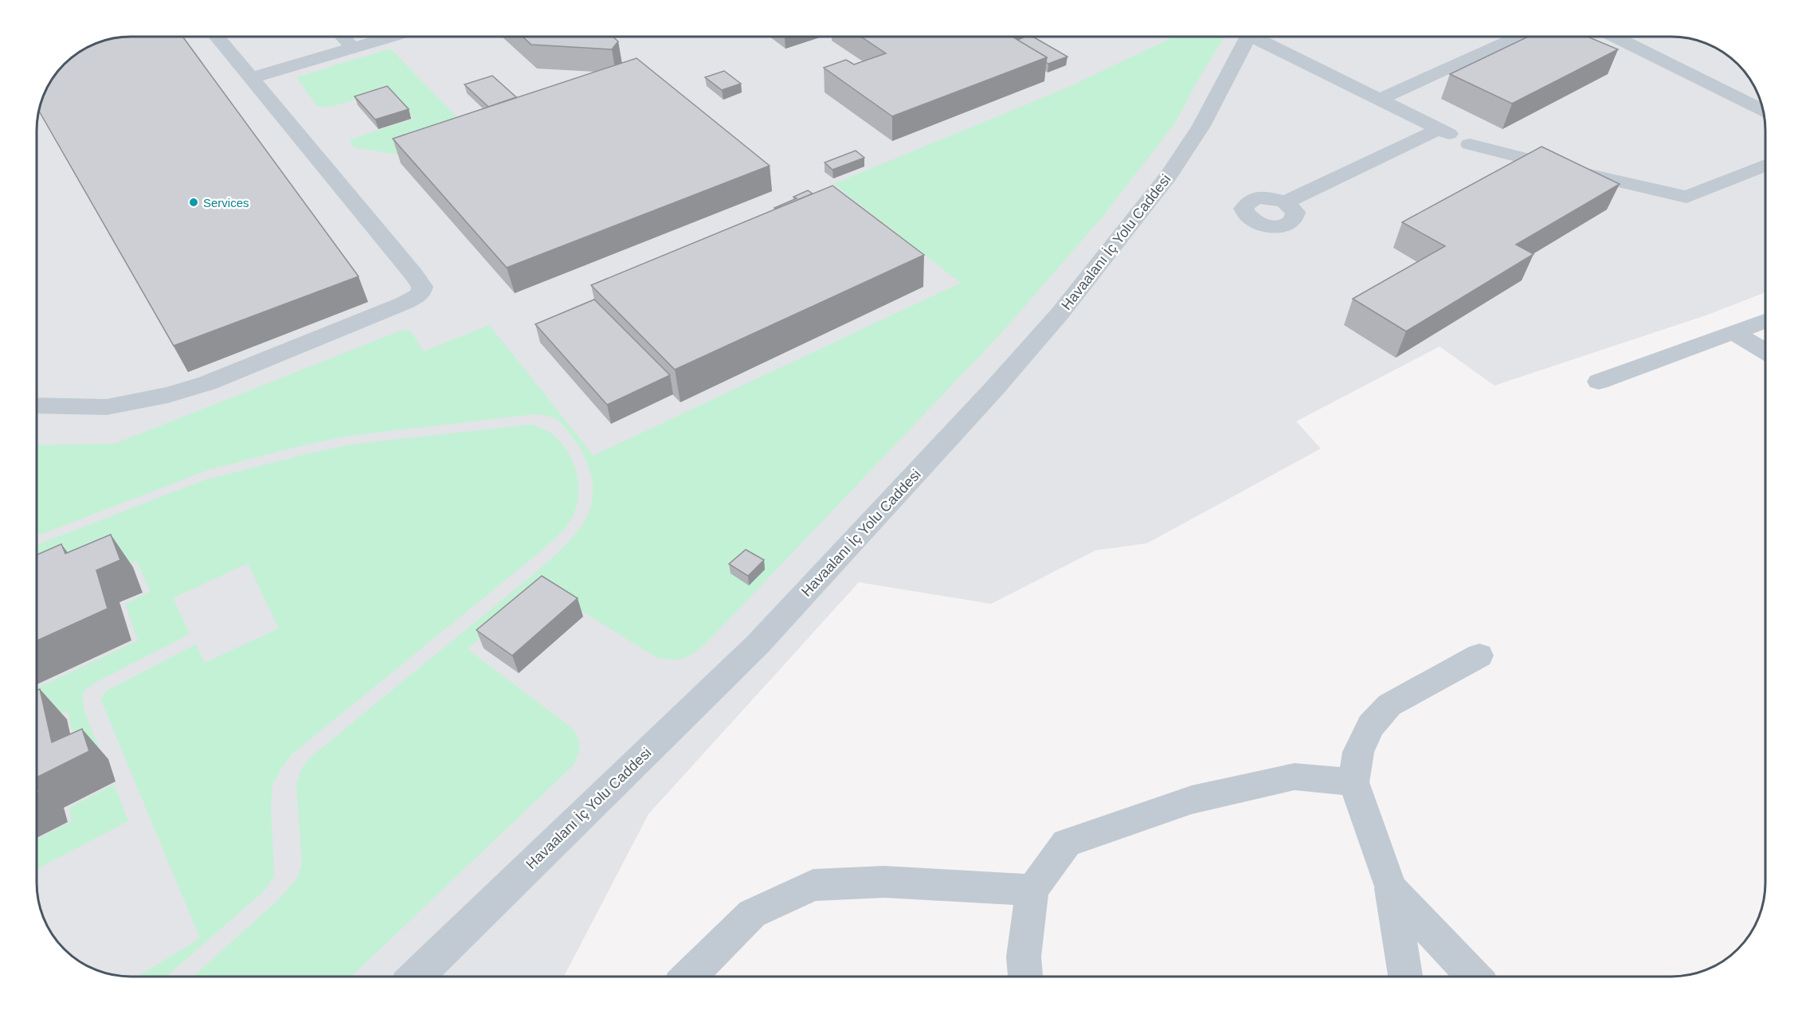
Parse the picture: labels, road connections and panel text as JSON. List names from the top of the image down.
{
  "streets": {
    "street": ["Havaalanı İç Yolu Caddesi"]
  },
  "places": ["Services"]
}
